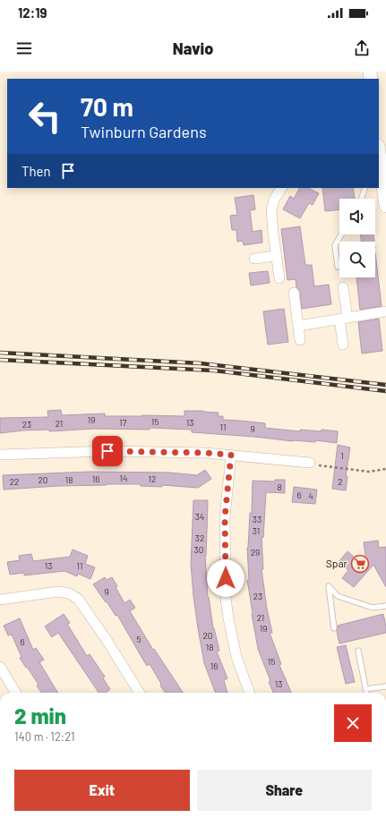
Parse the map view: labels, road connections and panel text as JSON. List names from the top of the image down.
{
  "places": {
    "supermarket": ["Spar"]
  },
  "house_numbers": [
    "19",
    "15",
    "17",
    "13",
    "21",
    "23",
    "11",
    "9",
    "1",
    "14",
    "16",
    "12",
    "20",
    "18",
    "22",
    "2",
    "8",
    "6",
    "4",
    "34",
    "33",
    "31",
    "32",
    "30",
    "29",
    "13",
    "11",
    "9",
    "23",
    "21",
    "19",
    "20",
    "5",
    "6",
    "18",
    "15",
    "16",
    "13"
  ],
  "page": {
    "status": "12:19",
    "header": "Navio",
    "turn": ["70 m", "Twinburn Gardens"],
    "then": "Then",
    "heading": ["2 min", "140 m · 12:21"],
    "buttons": ["Exit", "Share"]
  }
}
